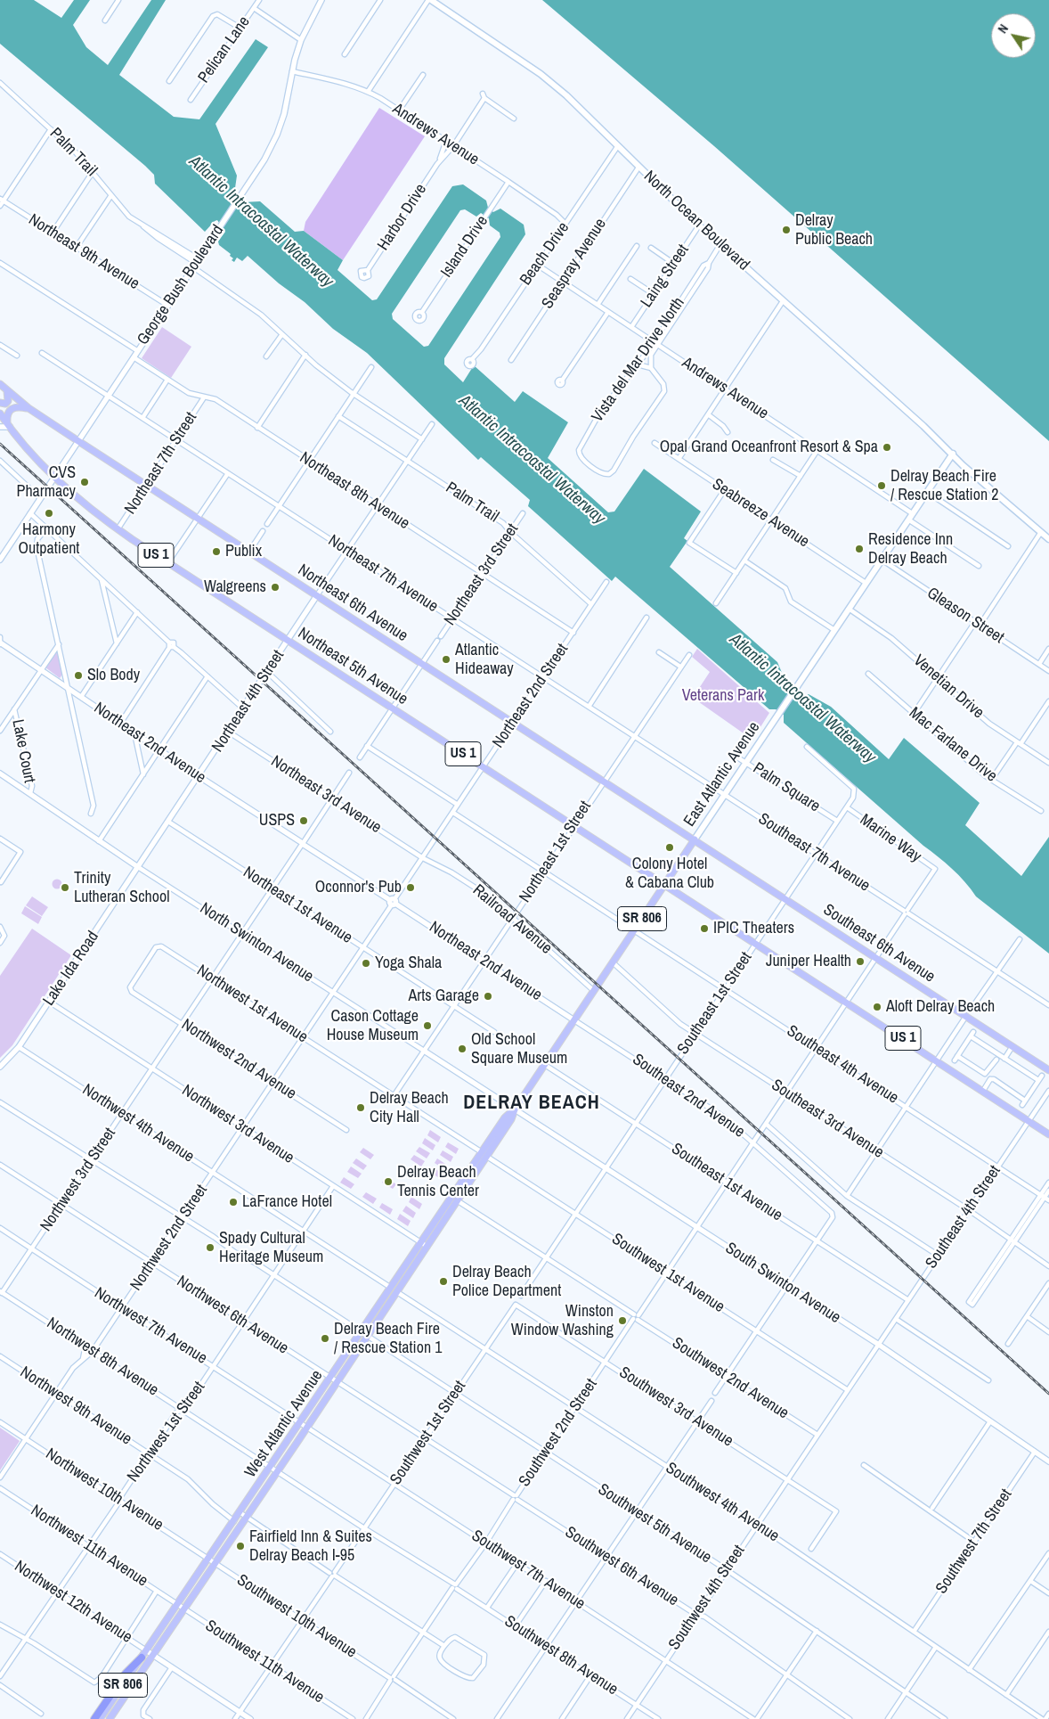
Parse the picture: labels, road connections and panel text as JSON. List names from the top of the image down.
{
  "streets": {
    "main road": [
      "North Ocean Boulevard",
      "US 1",
      "Northeast 6th Avenue",
      "Northeast 5th Avenue",
      "East Atlantic Avenue",
      "SR 806",
      "Southeast 6th Avenue",
      "West Atlantic Avenue"
    ],
    "street": [
      "Pelican Lane",
      "Andrews Avenue",
      "Palm Trail",
      "Harbor Drive",
      "Island Drive",
      "Northeast 9th Avenue",
      "Beach Drive",
      "Seaspray Avenue",
      "Laing Street",
      "George Bush Boulevard",
      "Vista del Mar Drive North",
      "Northeast 7th Street",
      "Northeast 8th Avenue",
      "Seabreeze Avenue",
      "Northeast 7th Avenue",
      "Northeast 3rd Street",
      "Gleason Street",
      "Venetian Drive",
      "Northeast 2nd Street",
      "Northeast 4th Street",
      "Northeast 2nd Avenue",
      "Mac Farlane Drive",
      "Lake Court",
      "Palm Square",
      "Northeast 3rd Avenue",
      "Marine Way",
      "Northeast 1st Street",
      "Southeast 7th Avenue",
      "Northeast 1st Avenue",
      "Railroad Avenue",
      "North Swinton Avenue",
      "Lake Ida Road",
      "Southeast 1st Street",
      "Northwest 1st Avenue",
      "Northwest 2nd Avenue",
      "Southeast 4th Avenue",
      "Southeast 2nd Avenue",
      "Southeast 3rd Avenue",
      "Northwest 4th Avenue",
      "Northwest 3rd Avenue",
      "Northwest 3rd Street",
      "Southeast 1st Avenue",
      "Southeast 4th Street",
      "Northwest 2nd Street",
      "Southwest 1st Avenue",
      "South Swinton Avenue",
      "Northwest 6th Avenue",
      "Northwest 7th Avenue",
      "Northwest 8th Avenue",
      "Southwest 2nd Avenue",
      "Northwest 9th Avenue",
      "Southwest 3rd Avenue",
      "Northwest 1st Street",
      "Southwest 1st Street",
      "Southwest 2nd Street",
      "Northwest 10th Avenue",
      "Southwest 4th Avenue",
      "Southwest 5th Avenue",
      "Southwest 7th Street",
      "Northwest 11th Avenue",
      "Southwest 6th Avenue",
      "Southwest 7th Avenue",
      "Southwest 4th Street",
      "Northwest 12th Avenue",
      "Southwest 10th Avenue",
      "Southwest 8th Avenue",
      "Southwest 11th Avenue"
    ]
  },
  "crossings": [
    ["Andrews Avenue", "Harbor Drive"],
    ["Andrews Avenue", "Island Drive"],
    ["Andrews Avenue", "Beach Drive"],
    ["Andrews Avenue", "Seaspray Avenue"],
    ["Andrews Avenue", "Laing Street"],
    ["Andrews Avenue", "George Bush Boulevard"],
    ["Andrews Avenue", "Vista del Mar Drive North"],
    ["Andrews Avenue", "East Atlantic Avenue"],
    ["Palm Trail", "George Bush Boulevard"],
    ["Palm Trail", "Northeast 3rd Street"],
    ["Palm Trail", "Northeast 2nd Street"],
    ["Palm Trail", "Northeast 4th Street"],
    ["North Ocean Boulevard", "Beach Drive"],
    ["North Ocean Boulevard", "Seaspray Avenue"],
    ["North Ocean Boulevard", "Laing Street"],
    ["North Ocean Boulevard", "Vista del Mar Drive North"],
    ["North Ocean Boulevard", "East Atlantic Avenue"],
    ["Northeast 9th Avenue", "George Bush Boulevard"],
    ["George Bush Boulevard", "Northeast 8th Avenue"],
    ["George Bush Boulevard", "Northeast 7th Avenue"],
    ["George Bush Boulevard", "Northeast 6th Avenue"],
    ["George Bush Boulevard", "Northeast 5th Avenue"],
    ["Northeast 7th Street", "Northeast 8th Avenue"],
    ["Northeast 7th Street", "Northeast 7th Avenue"],
    ["Northeast 7th Street", "Northeast 6th Avenue"],
    ["Northeast 7th Street", "Northeast 5th Avenue"],
    ["Northeast 8th Avenue", "Northeast 3rd Street"],
    ["Northeast 8th Avenue", "Northeast 2nd Street"],
    ["Northeast 8th Avenue", "Northeast 4th Street"],
    ["Seabreeze Avenue", "East Atlantic Avenue"],
    ["US 1", "Northeast 5th Avenue"],
    ["US 1", "East Atlantic Avenue"],
    ["US 1", "Southeast 1st Street"],
    ["US 1", "Southeast 4th Street"],
    ["US 1", "Southwest 2nd Street"],
    ["Northeast 7th Avenue", "Northeast 3rd Street"],
    ["Northeast 7th Avenue", "Northeast 2nd Street"],
    ["Northeast 7th Avenue", "Northeast 4th Street"],
    ["Northeast 7th Avenue", "East Atlantic Avenue"],
    ["Northeast 7th Avenue", "Northeast 1st Street"],
    ["Northeast 7th Avenue", "Southeast 7th Avenue"],
    ["Northeast 3rd Street", "Northeast 6th Avenue"],
    ["Northeast 3rd Street", "Northeast 5th Avenue"],
    ["Northeast 6th Avenue", "Northeast 2nd Street"],
    ["Northeast 6th Avenue", "Northeast 4th Street"],
    ["Northeast 6th Avenue", "East Atlantic Avenue"],
    ["Northeast 6th Avenue", "Northeast 1st Street"],
    ["Northeast 6th Avenue", "Southeast 6th Avenue"],
    ["Gleason Street", "East Atlantic Avenue"],
    ["Northeast 5th Avenue", "Northeast 2nd Street"],
    ["Northeast 5th Avenue", "Northeast 4th Street"],
    ["Northeast 5th Avenue", "East Atlantic Avenue"],
    ["Northeast 5th Avenue", "Northeast 1st Street"],
    ["Venetian Drive", "East Atlantic Avenue"],
    ["Northeast 2nd Street", "Northeast 2nd Avenue"],
    ["Northeast 2nd Street", "Northeast 3rd Avenue"],
    ["Northeast 2nd Street", "Northeast 1st Avenue"],
    ["Northeast 2nd Street", "Railroad Avenue"],
    ["Northeast 2nd Street", "North Swinton Avenue"],
    ["Northeast 2nd Street", "Southeast 4th Avenue"],
    ["Northeast 2nd Street", "Northwest 2nd Street"],
    ["Northeast 4th Street", "Northeast 2nd Avenue"],
    ["Northeast 4th Street", "Northeast 3rd Avenue"],
    ["Northeast 4th Street", "Northeast 1st Avenue"],
    ["Northeast 4th Street", "North Swinton Avenue"],
    ["Northeast 4th Street", "Lake Ida Road"],
    ["Northeast 2nd Avenue", "East Atlantic Avenue"],
    ["Northeast 2nd Avenue", "Northeast 1st Street"],
    ["Northeast 2nd Avenue", "Southeast 2nd Avenue"],
    ["Lake Court", "North Swinton Avenue"],
    ["East Atlantic Avenue", "Palm Square"],
    ["East Atlantic Avenue", "Southeast 7th Avenue"],
    ["East Atlantic Avenue", "SR 806"],
    ["East Atlantic Avenue", "Railroad Avenue"],
    ["East Atlantic Avenue", "North Swinton Avenue"],
    ["East Atlantic Avenue", "Southeast 6th Avenue"],
    ["East Atlantic Avenue", "Southeast 4th Avenue"],
    ["East Atlantic Avenue", "Southeast 2nd Avenue"],
    ["East Atlantic Avenue", "Southeast 3rd Avenue"],
    ["East Atlantic Avenue", "Southeast 1st Avenue"],
    ["East Atlantic Avenue", "South Swinton Avenue"],
    ["East Atlantic Avenue", "West Atlantic Avenue"],
    ["Palm Square", "Southeast 1st Street"],
    ["Northeast 3rd Avenue", "Railroad Avenue"],
    ["Marine Way", "Southeast 1st Street"],
    ["Marine Way", "Southwest 2nd Street"],
    ["Northeast 1st Street", "Northeast 1st Avenue"],
    ["Northeast 1st Street", "Railroad Avenue"],
    ["Northeast 1st Street", "North Swinton Avenue"],
    ["Northeast 1st Street", "Southeast 4th Avenue"],
    ["Southeast 7th Avenue", "Southeast 1st Street"],
    ["Southeast 7th Avenue", "Southwest 2nd Street"],
    ["SR 806", "North Swinton Avenue"],
    ["SR 806", "Northwest 1st Avenue"],
    ["SR 806", "Southwest 1st Avenue"],
    ["SR 806", "South Swinton Avenue"],
    ["SR 806", "West Atlantic Avenue"],
    ["North Swinton Avenue", "Lake Ida Road"],
    ["North Swinton Avenue", "Northwest 3rd Street"],
    ["North Swinton Avenue", "Northwest 2nd Street"],
    ["North Swinton Avenue", "South Swinton Avenue"],
    ["North Swinton Avenue", "West Atlantic Avenue"],
    ["Southeast 6th Avenue", "Southeast 1st Street"],
    ["Southeast 6th Avenue", "Southwest 2nd Street"],
    ["Lake Ida Road", "Northwest 4th Avenue"],
    ["Lake Ida Road", "Northwest 3rd Avenue"],
    ["Southeast 1st Street", "Southeast 4th Avenue"],
    ["Southeast 1st Street", "Southeast 2nd Avenue"],
    ["Southeast 1st Street", "Southeast 3rd Avenue"],
    ["Southeast 1st Street", "Southeast 1st Avenue"],
    ["Southeast 1st Street", "South Swinton Avenue"],
    ["Northwest 1st Avenue", "Northwest 2nd Avenue"],
    ["Northwest 1st Avenue", "Northwest 3rd Street"],
    ["Northwest 1st Avenue", "Northwest 2nd Street"],
    ["Northwest 1st Avenue", "Southwest 1st Avenue"],
    ["Northwest 1st Avenue", "West Atlantic Avenue"],
    ["Northwest 2nd Avenue", "Northwest 3rd Street"],
    ["Northwest 2nd Avenue", "Northwest 2nd Street"],
    ["Southeast 4th Avenue", "Southeast 4th Street"],
    ["Southeast 4th Avenue", "Southwest 2nd Street"],
    ["Southeast 2nd Avenue", "Southeast 1st Avenue"],
    ["Southeast 2nd Avenue", "Southeast 4th Street"],
    ["Southeast 2nd Avenue", "Southwest 2nd Street"],
    ["Southeast 3rd Avenue", "Southeast 4th Street"],
    ["Southeast 3rd Avenue", "Southwest 2nd Street"],
    ["Northwest 4th Avenue", "Northwest 3rd Street"],
    ["Northwest 4th Avenue", "Northwest 2nd Street"],
    ["Northwest 4th Avenue", "West Atlantic Avenue"],
    ["Northwest 4th Avenue", "Northwest 1st Street"],
    ["Northwest 3rd Avenue", "Northwest 3rd Street"],
    ["Northwest 3rd Avenue", "Northwest 2nd Street"],
    ["Northwest 3rd Avenue", "West Atlantic Avenue"],
    ["Northwest 3rd Avenue", "Northwest 1st Street"],
    ["Northwest 3rd Street", "Northwest 6th Avenue"],
    ["Northwest 3rd Street", "Northwest 7th Avenue"],
    ["Northwest 3rd Street", "Northwest 8th Avenue"],
    ["Northwest 3rd Street", "Southwest 5th Avenue"],
    ["Southeast 1st Avenue", "Southeast 4th Street"],
    ["Southeast 1st Avenue", "Southwest 2nd Street"],
    ["Southeast 4th Street", "South Swinton Avenue"],
    ["Southeast 4th Street", "Southwest 4th Street"],
    ["Northwest 2nd Street", "Northwest 6th Avenue"],
    ["Northwest 2nd Street", "Northwest 7th Avenue"],
    ["Northwest 2nd Street", "Northwest 8th Avenue"],
    ["Northwest 2nd Street", "Northwest 9th Avenue"],
    ["Northwest 2nd Street", "Northwest 10th Avenue"],
    ["Northwest 2nd Street", "Southwest 5th Avenue"],
    ["Southwest 1st Avenue", "West Atlantic Avenue"],
    ["Southwest 1st Avenue", "Southwest 2nd Street"],
    ["Southwest 1st Avenue", "Southwest 4th Street"],
    ["South Swinton Avenue", "West Atlantic Avenue"],
    ["South Swinton Avenue", "Southwest 2nd Street"],
    ["South Swinton Avenue", "Southwest 7th Street"],
    ["South Swinton Avenue", "Southwest 4th Street"],
    ["Northwest 6th Avenue", "West Atlantic Avenue"],
    ["Northwest 6th Avenue", "Northwest 1st Street"],
    ["Northwest 6th Avenue", "Southwest 6th Avenue"],
    ["Northwest 7th Avenue", "West Atlantic Avenue"],
    ["Northwest 7th Avenue", "Northwest 1st Street"],
    ["Northwest 7th Avenue", "Southwest 7th Avenue"],
    ["Northwest 8th Avenue", "West Atlantic Avenue"],
    ["Northwest 8th Avenue", "Northwest 1st Street"],
    ["Northwest 8th Avenue", "Southwest 8th Avenue"],
    ["Southwest 2nd Avenue", "West Atlantic Avenue"],
    ["Southwest 2nd Avenue", "Southwest 2nd Street"],
    ["Southwest 2nd Avenue", "Southwest 4th Street"],
    ["Northwest 9th Avenue", "West Atlantic Avenue"],
    ["Northwest 9th Avenue", "Northwest 1st Street"],
    ["Southwest 3rd Avenue", "Southwest 1st Street"],
    ["Southwest 3rd Avenue", "Southwest 2nd Street"],
    ["Southwest 3rd Avenue", "Southwest 4th Street"],
    ["West Atlantic Avenue", "Northwest 10th Avenue"],
    ["West Atlantic Avenue", "Southwest 4th Avenue"],
    ["West Atlantic Avenue", "Southwest 5th Avenue"],
    ["West Atlantic Avenue", "Northwest 11th Avenue"],
    ["West Atlantic Avenue", "Southwest 6th Avenue"],
    ["West Atlantic Avenue", "Southwest 7th Avenue"],
    ["West Atlantic Avenue", "Northwest 12th Avenue"],
    ["West Atlantic Avenue", "Southwest 10th Avenue"],
    ["West Atlantic Avenue", "Southwest 8th Avenue"],
    ["West Atlantic Avenue", "Southwest 11th Avenue"],
    ["Northwest 1st Street", "Northwest 10th Avenue"],
    ["Northwest 1st Street", "Southwest 5th Avenue"],
    ["Northwest 1st Street", "Northwest 11th Avenue"],
    ["Northwest 1st Street", "Northwest 12th Avenue"],
    ["Southwest 1st Street", "Southwest 4th Avenue"],
    ["Southwest 1st Street", "Southwest 5th Avenue"],
    ["Southwest 1st Street", "Southwest 6th Avenue"],
    ["Southwest 1st Street", "Southwest 7th Avenue"],
    ["Southwest 1st Street", "Southwest 10th Avenue"],
    ["Southwest 1st Street", "Southwest 8th Avenue"],
    ["Southwest 1st Street", "Southwest 11th Avenue"],
    ["Southwest 2nd Street", "Southwest 4th Avenue"],
    ["Southwest 2nd Street", "Southwest 5th Avenue"],
    ["Southwest 2nd Street", "Southwest 6th Avenue"],
    ["Southwest 2nd Street", "Southwest 7th Avenue"],
    ["Southwest 2nd Street", "Southwest 10th Avenue"],
    ["Southwest 2nd Street", "Southwest 8th Avenue"],
    ["Northwest 10th Avenue", "Southwest 10th Avenue"],
    ["Southwest 4th Avenue", "Southwest 7th Street"],
    ["Southwest 4th Avenue", "Southwest 4th Street"],
    ["Southwest 5th Avenue", "Southwest 4th Street"],
    ["Northwest 11th Avenue", "Southwest 11th Avenue"],
    ["Southwest 6th Avenue", "Southwest 4th Street"],
    ["Southwest 7th Avenue", "Southwest 4th Street"],
    ["Southwest 4th Street", "Southwest 8th Avenue"]
  ],
  "districts": ["DELRAY BEACH"],
  "water": ["Atlantic Intracoastal Waterway"],
  "parks": ["Veterans Park"],
  "places": [
    "Delray Public Beach",
    "Opal Grand Oceanfront Resort & Spa",
    "CVS Pharmacy",
    "Delray Beach Fire / Rescue Station 2",
    "Harmony Outpatient",
    "Residence Inn Delray Beach",
    "Publix",
    "Walgreens",
    "Atlantic Hideaway",
    "Slo Body",
    "USPS",
    "Colony Hotel & Cabana Club",
    "Trinity Lutheran School",
    "Oconnor's Pub",
    "IPIC Theaters",
    "Juniper Health",
    "Yoga Shala",
    "Arts Garage",
    "Aloft Delray Beach",
    "Cason Cottage House Museum",
    "Old School Square Museum",
    "Delray Beach City Hall",
    "Delray Beach Tennis Center",
    "LaFrance Hotel",
    "Spady Cultural Heritage Museum",
    "Delray Beach Police Department",
    "Winston Window Washing",
    "Delray Beach Fire / Rescue Station 1",
    "Fairfield Inn & Suites Delray Beach I-95"
  ],
  "north": "top left"
}
